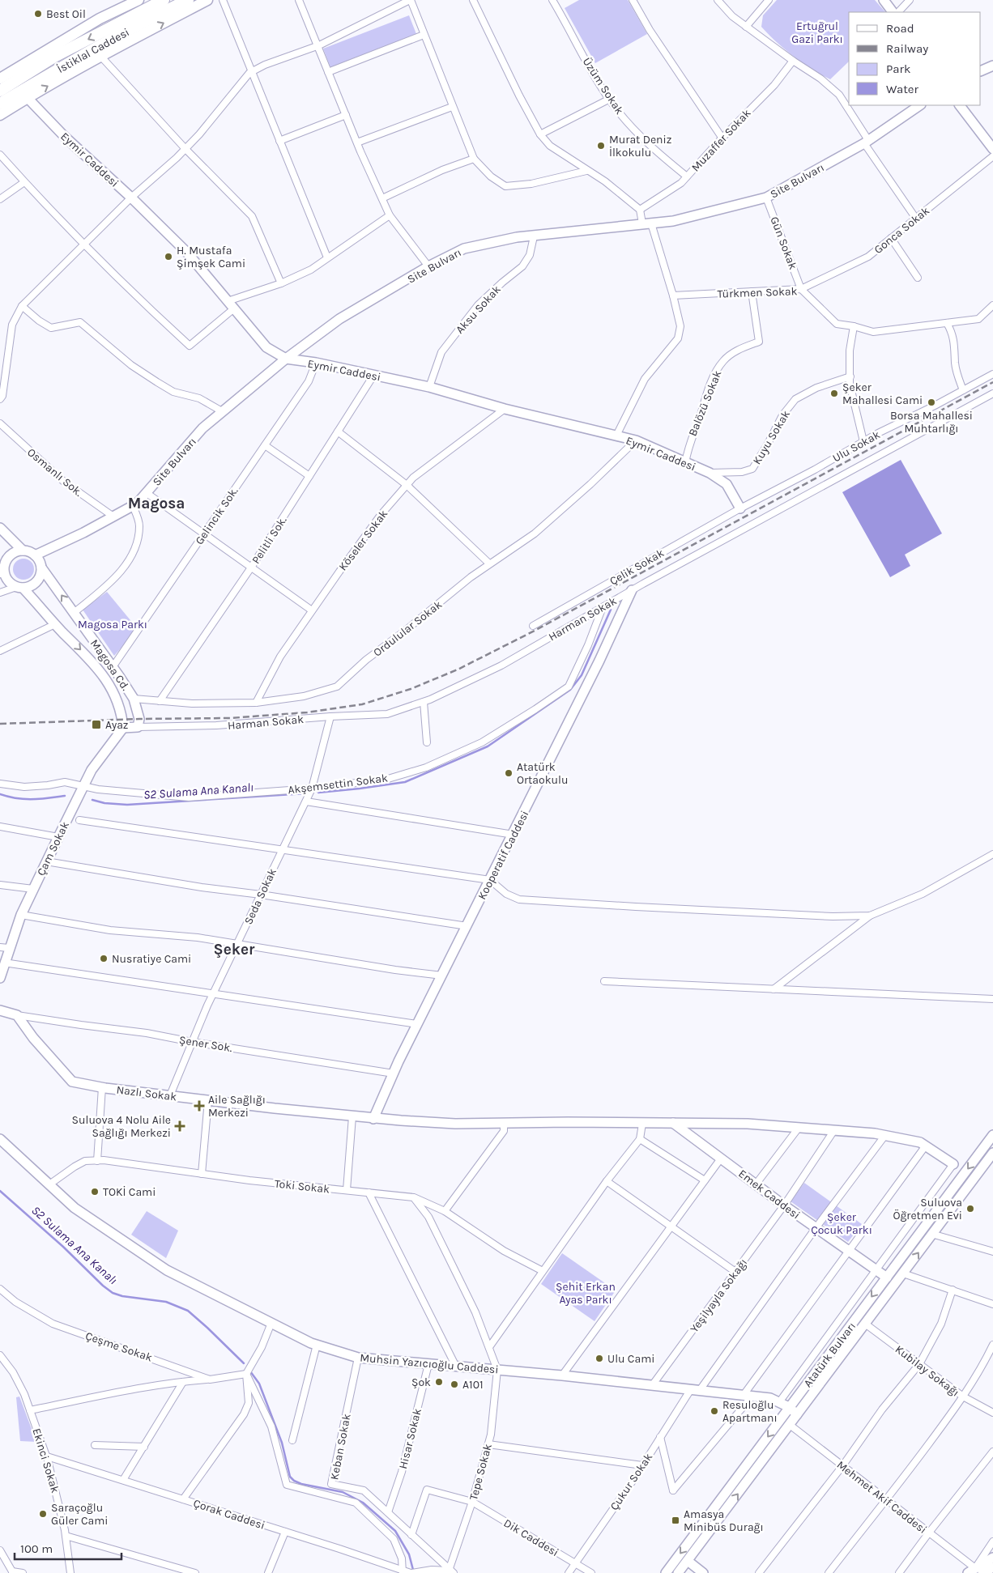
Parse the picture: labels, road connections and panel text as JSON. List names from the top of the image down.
{
  "streets": {
    "highway": ["İstiklal Caddesi"],
    "street": [
      "Üzüm Sokak",
      "Muzaffer Sokak",
      "Eymir Caddesi",
      "Site Bulvarı",
      "Gonca Sokak",
      "Gün Sokak",
      "Türkmen Sokak",
      "Aksu Sokak",
      "Balözü Sokak",
      "Kuyu Sokak",
      "Ulu Sokak",
      "Osmanlı Sok.",
      "Gelincik Sok.",
      "Pelitli Sok.",
      "Köseler Sokak",
      "Çelik Sokak",
      "Harman Sokak",
      "Ordulular Sokak",
      "Magosa Cd.",
      "Akşemsettin Sokak",
      "Çam Sokak",
      "Kooperatif Caddesi",
      "Seda Sokak",
      "Şener Sok.",
      "Nazlı Sokak",
      "Toki Sokak",
      "Emek Caddesi",
      "Yeşilyayla Sokağı",
      "Çeşme Sokak",
      "Atatürk Bulvarı",
      "Muhsin Yazıcıoğlu Caddesi",
      "Kubilay Sokağı",
      "Hisar Sokak",
      "Keban Sokak",
      "Ekinci Sokak",
      "Tepe Sokak",
      "Çukur Sokak",
      "Mehmet Akif Caddesi",
      "Çorak Caddesi",
      "Dik Caddesi"
    ]
  },
  "crossings": [
    ["Üzüm Sokak", "Muzaffer Sokak"],
    ["Eymir Caddesi", "Site Bulvarı"],
    ["Eymir Caddesi", "Aksu Sokak"],
    ["Eymir Caddesi", "Balözü Sokak"],
    ["Eymir Caddesi", "Kuyu Sokak"],
    ["Eymir Caddesi", "Ulu Sokak"],
    ["Eymir Caddesi", "Gelincik Sok."],
    ["Eymir Caddesi", "Pelitli Sok."],
    ["Eymir Caddesi", "Köseler Sokak"],
    ["Eymir Caddesi", "Çelik Sokak"],
    ["Eymir Caddesi", "Ordulular Sokak"],
    ["Site Bulvarı", "Gün Sokak"],
    ["Site Bulvarı", "Aksu Sokak"],
    ["Site Bulvarı", "Osmanlı Sok."],
    ["Site Bulvarı", "Magosa Cd."],
    ["Gonca Sokak", "Gün Sokak"],
    ["Gonca Sokak", "Türkmen Sokak"],
    ["Gün Sokak", "Türkmen Sokak"],
    ["Türkmen Sokak", "Balözü Sokak"],
    ["Ulu Sokak", "Çelik Sokak"],
    ["Gelincik Sok.", "Magosa Cd."],
    ["Pelitli Sok.", "Ordulular Sokak"],
    ["Köseler Sokak", "Ordulular Sokak"],
    ["Harman Sokak", "Magosa Cd."],
    ["Harman Sokak", "Akşemsettin Sokak"],
    ["Harman Sokak", "Kooperatif Caddesi"],
    ["Harman Sokak", "Seda Sokak"],
    ["Ordulular Sokak", "Magosa Cd."],
    ["Magosa Cd.", "Çam Sokak"],
    ["Akşemsettin Sokak", "Çam Sokak"],
    ["Akşemsettin Sokak", "Seda Sokak"],
    ["Kooperatif Caddesi", "Şener Sok."],
    ["Kooperatif Caddesi", "Nazlı Sokak"],
    ["Seda Sokak", "Şener Sok."],
    ["Seda Sokak", "Nazlı Sokak"],
    ["Şener Sok.", "Nazlı Sokak"],
    ["Nazlı Sokak", "Emek Caddesi"],
    ["Nazlı Sokak", "Yeşilyayla Sokağı"],
    ["Nazlı Sokak", "Çukur Sokak"],
    ["Toki Sokak", "Muhsin Yazıcıoğlu Caddesi"],
    ["Emek Caddesi", "Yeşilyayla Sokağı"],
    ["Emek Caddesi", "Atatürk Bulvarı"],
    ["Emek Caddesi", "Çukur Sokak"],
    ["Yeşilyayla Sokağı", "Muhsin Yazıcıoğlu Caddesi"],
    ["Atatürk Bulvarı", "Muhsin Yazıcıoğlu Caddesi"],
    ["Atatürk Bulvarı", "Kubilay Sokağı"],
    ["Atatürk Bulvarı", "Mehmet Akif Caddesi"],
    ["Muhsin Yazıcıoğlu Caddesi", "Hisar Sokak"],
    ["Muhsin Yazıcıoğlu Caddesi", "Keban Sokak"],
    ["Muhsin Yazıcıoğlu Caddesi", "Tepe Sokak"],
    ["Muhsin Yazıcıoğlu Caddesi", "Çukur Sokak"],
    ["Hisar Sokak", "Keban Sokak"],
    ["Keban Sokak", "Tepe Sokak"],
    ["Keban Sokak", "Çorak Caddesi"],
    ["Keban Sokak", "Dik Caddesi"],
    ["Ekinci Sokak", "Çorak Caddesi"],
    ["Tepe Sokak", "Çorak Caddesi"],
    ["Tepe Sokak", "Dik Caddesi"],
    ["Çukur Sokak", "Dik Caddesi"]
  ],
  "districts": ["Magosa", "Şeker"],
  "water": ["S2 Sulama Ana Kanalı"],
  "parks": [
    "Ertuğrul Gazi Parkı",
    "Magosa Parkı",
    "Şeker Çocuk Parkı",
    "Şehit Erkan Ayas Parkı"
  ],
  "places": {
    "other": [
      "Best Oil",
      "Murat Deniz İlkokulu",
      "H. Mustafa Şimşek Cami",
      "Şeker Mahallesi Cami",
      "Borsa Mahallesi Muhtarlığı",
      "Atatürk Ortaokulu",
      "Nusratiye Cami",
      "TOKİ Cami",
      "Suluova Öğretmen Evi",
      "Ulu Cami",
      "Şok",
      "A101",
      "Resuloğlu Apartmanı",
      "Saraçoğlu Güler Cami"
    ],
    "transit": ["Ayaz", "Amasya Minibüs Durağı"],
    "health": ["Aile Sağlığı Merkezi", "Suluova 4 Nolu Aile Sağlığı Merkezi"]
  },
  "legend": [
    "Road",
    "Railway",
    "Park",
    "Water"
  ],
  "scale_bar": "100 m"
}
